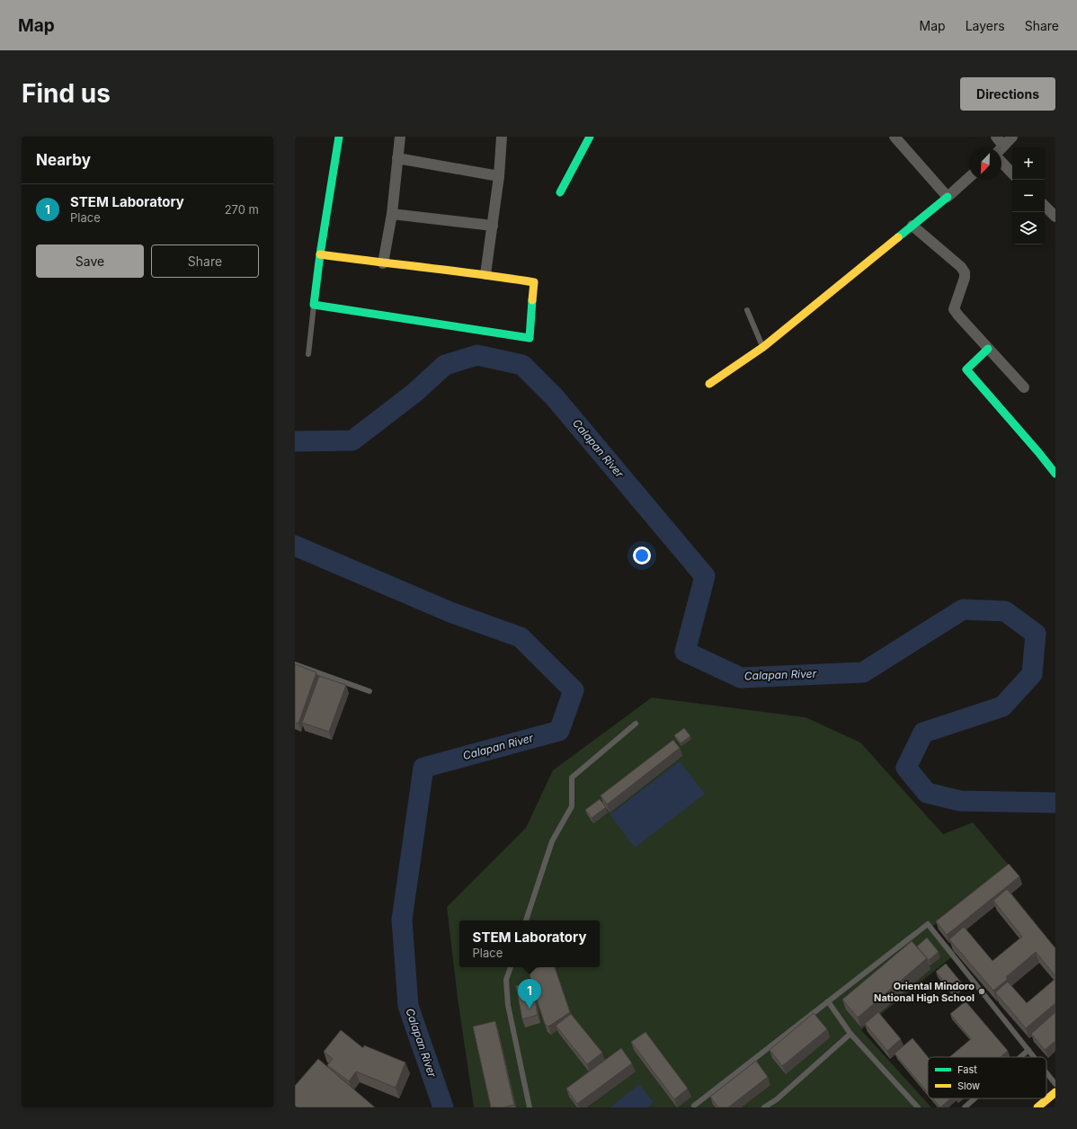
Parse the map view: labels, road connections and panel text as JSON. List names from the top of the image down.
{
  "water": ["Calapan River"],
  "places": ["Oriental Mindoro National High School"],
  "legend": ["Fast", "Slow"],
  "north": "bottom left",
  "page": {
    "header": "Map",
    "nav": ["Map", "Layers", "Share"],
    "buttons": [
      "Directions",
      ["Save", "Share"]
    ],
    "title": "Find us",
    "heading": "Nearby",
    "map_buttons": ["+", "−"],
    "list": [
      {
        "mark": "1",
        "name": "STEM Laboratory",
        "note": "Place",
        "value": "270 m"
      }
    ],
    "popup": ["STEM Laboratory", "Place"],
    "pins": "1"
  }
}
